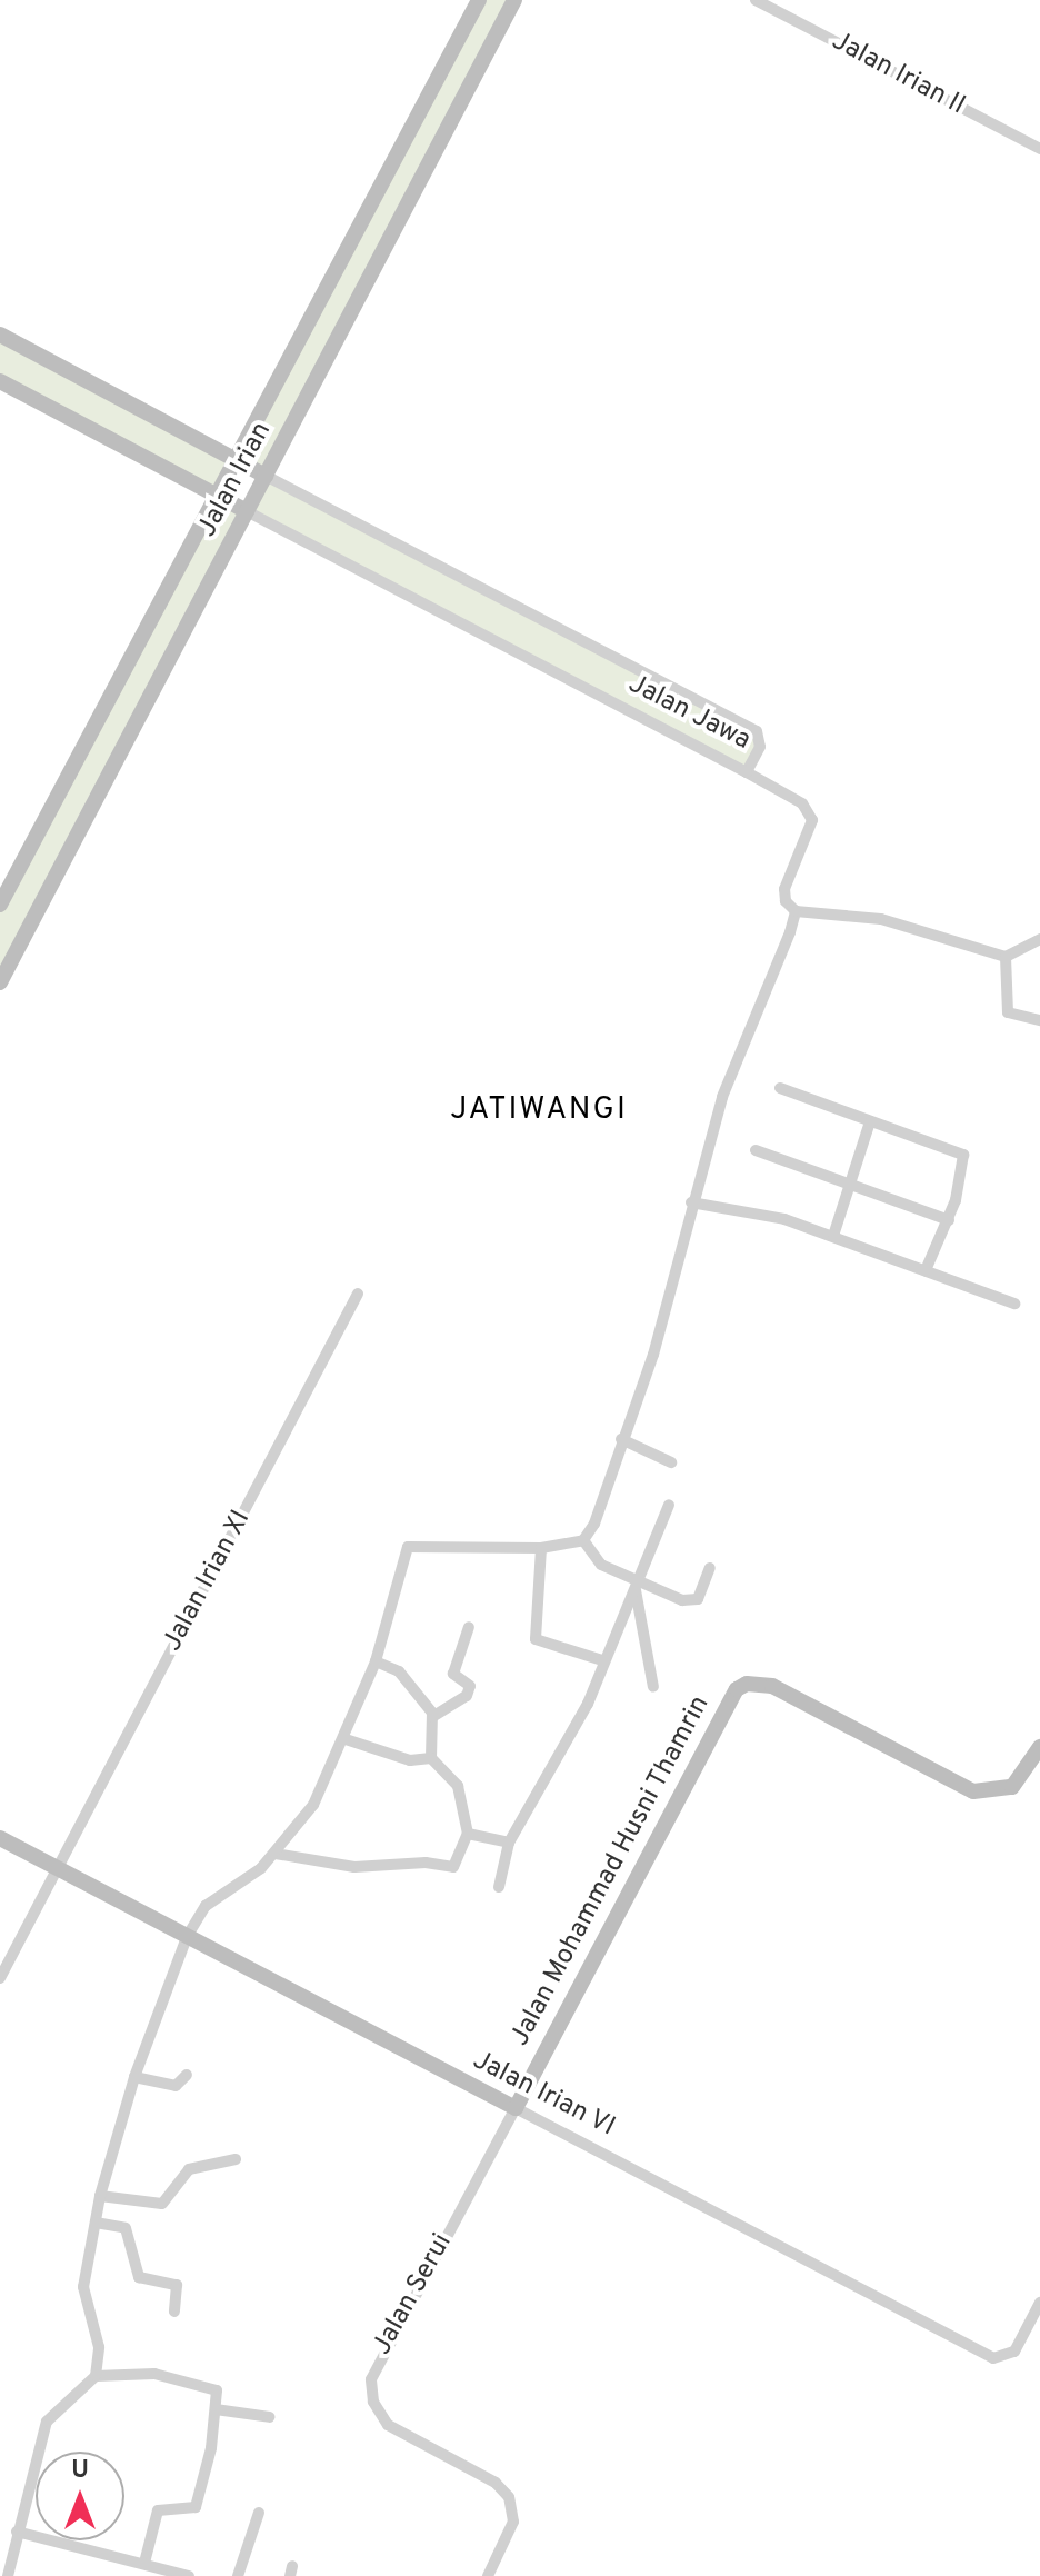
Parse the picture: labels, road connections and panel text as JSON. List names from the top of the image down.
{
  "streets": {
    "street": [
      "Jalan Irian II",
      "Jalan Irian",
      "Jalan Jawa",
      "Jalan Irian XI",
      "Jalan Mohammad Husni Thamrin",
      "Jalan Irian VI",
      "Jalan Serui"
    ]
  },
  "crossings": [
    ["Jalan Irian", "Jalan Jawa"],
    ["Jalan Irian XI", "Jalan Irian VI"],
    ["Jalan Mohammad Husni Thamrin", "Jalan Irian VI"],
    ["Jalan Mohammad Husni Thamrin", "Jalan Serui"],
    ["Jalan Irian VI", "Jalan Serui"]
  ],
  "districts": ["JATIWANGI"],
  "north": "top"
}
